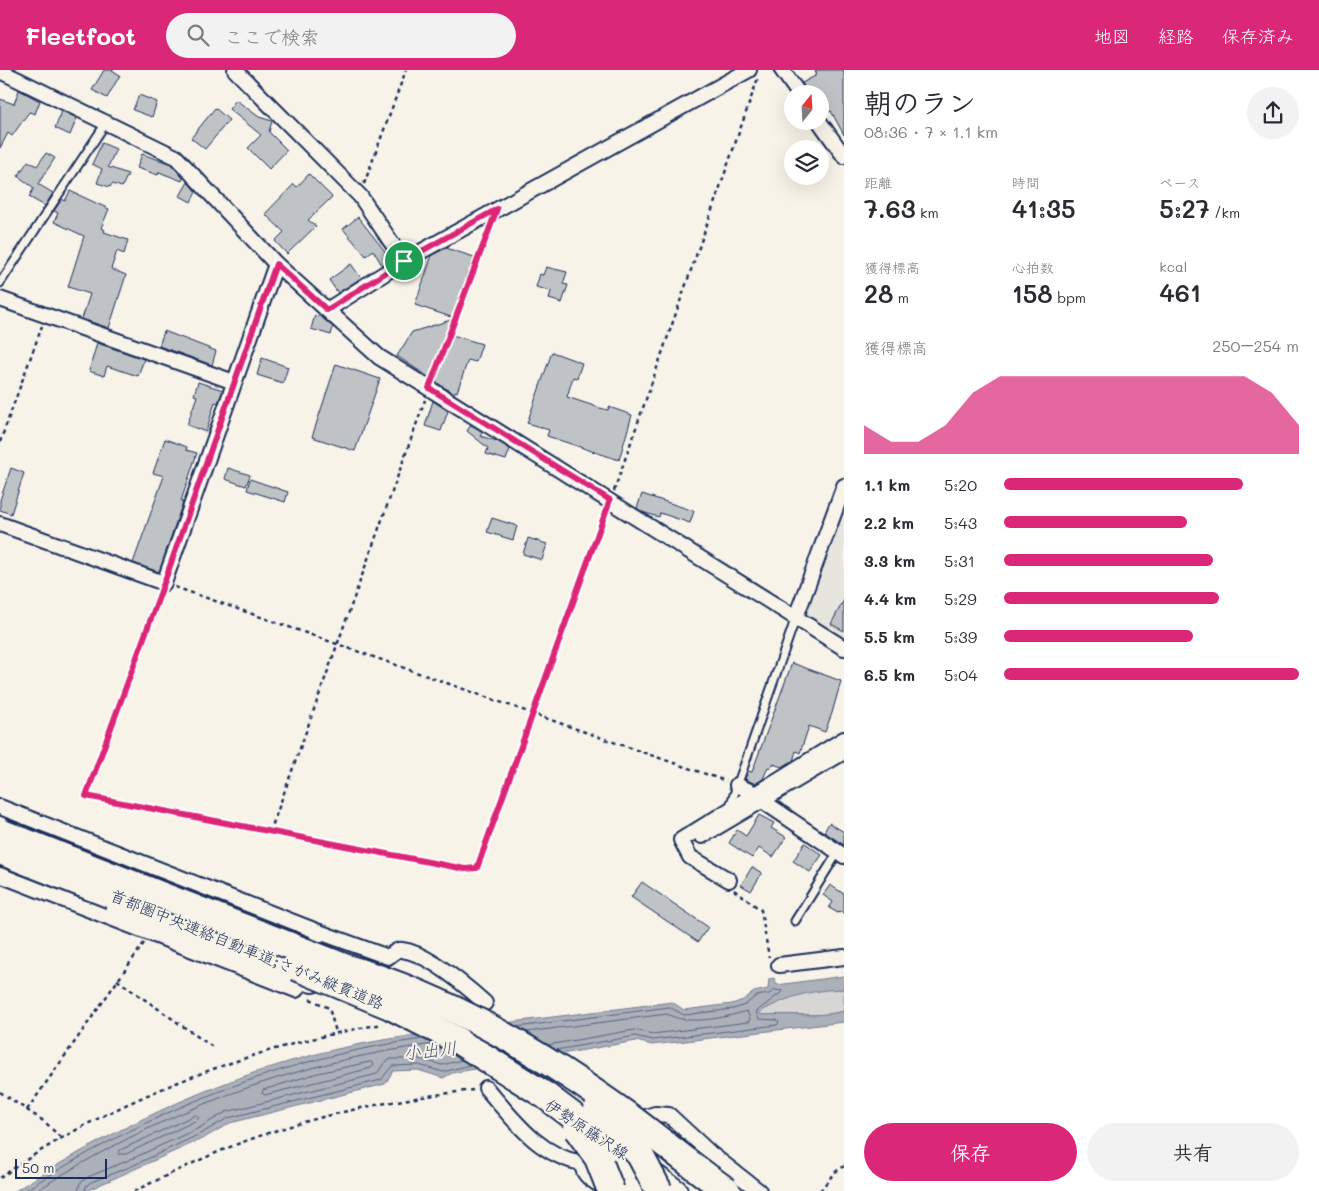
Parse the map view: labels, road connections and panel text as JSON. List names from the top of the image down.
{
  "streets": {
    "highway": ["首都圏中央連絡自動車道;さがみ縦貫道路"],
    "main road": ["伊勢原藤沢線"]
  },
  "crossings": [
    ["首都圏中央連絡自動車道;さがみ縦貫道路", "伊勢原藤沢線"]
  ],
  "water": ["小出川"],
  "scale_bar": "50 m",
  "north": "top",
  "page": {
    "header": "Fleetfoot",
    "search": "ここで検索",
    "nav": ["地図", "経路", "保存済み"],
    "heading": ["朝のラン", "08:36 · 7 × 1.1 km"],
    "stats": [
      ["距離", "7.63 km"],
      ["時間", "41:35"],
      ["ペース", "5:27 /km"],
      ["獲得標高", "28 m"],
      ["心拍数", "158 bpm"],
      ["kcal", "461"]
    ],
    "chart": ["獲得標高", "250–254 m"],
    "list": [
      {
        "name": "1.1 km",
        "note": "5:20"
      },
      {
        "name": "2.2 km",
        "note": "5:43"
      },
      {
        "name": "3.3 km",
        "note": "5:31"
      },
      {
        "name": "4.4 km",
        "note": "5:29"
      },
      {
        "name": "5.5 km",
        "note": "5:39"
      },
      {
        "name": "6.5 km",
        "note": "5:04"
      }
    ],
    "buttons": ["保存", "共有"],
    "scale": "50 m"
  }
}
